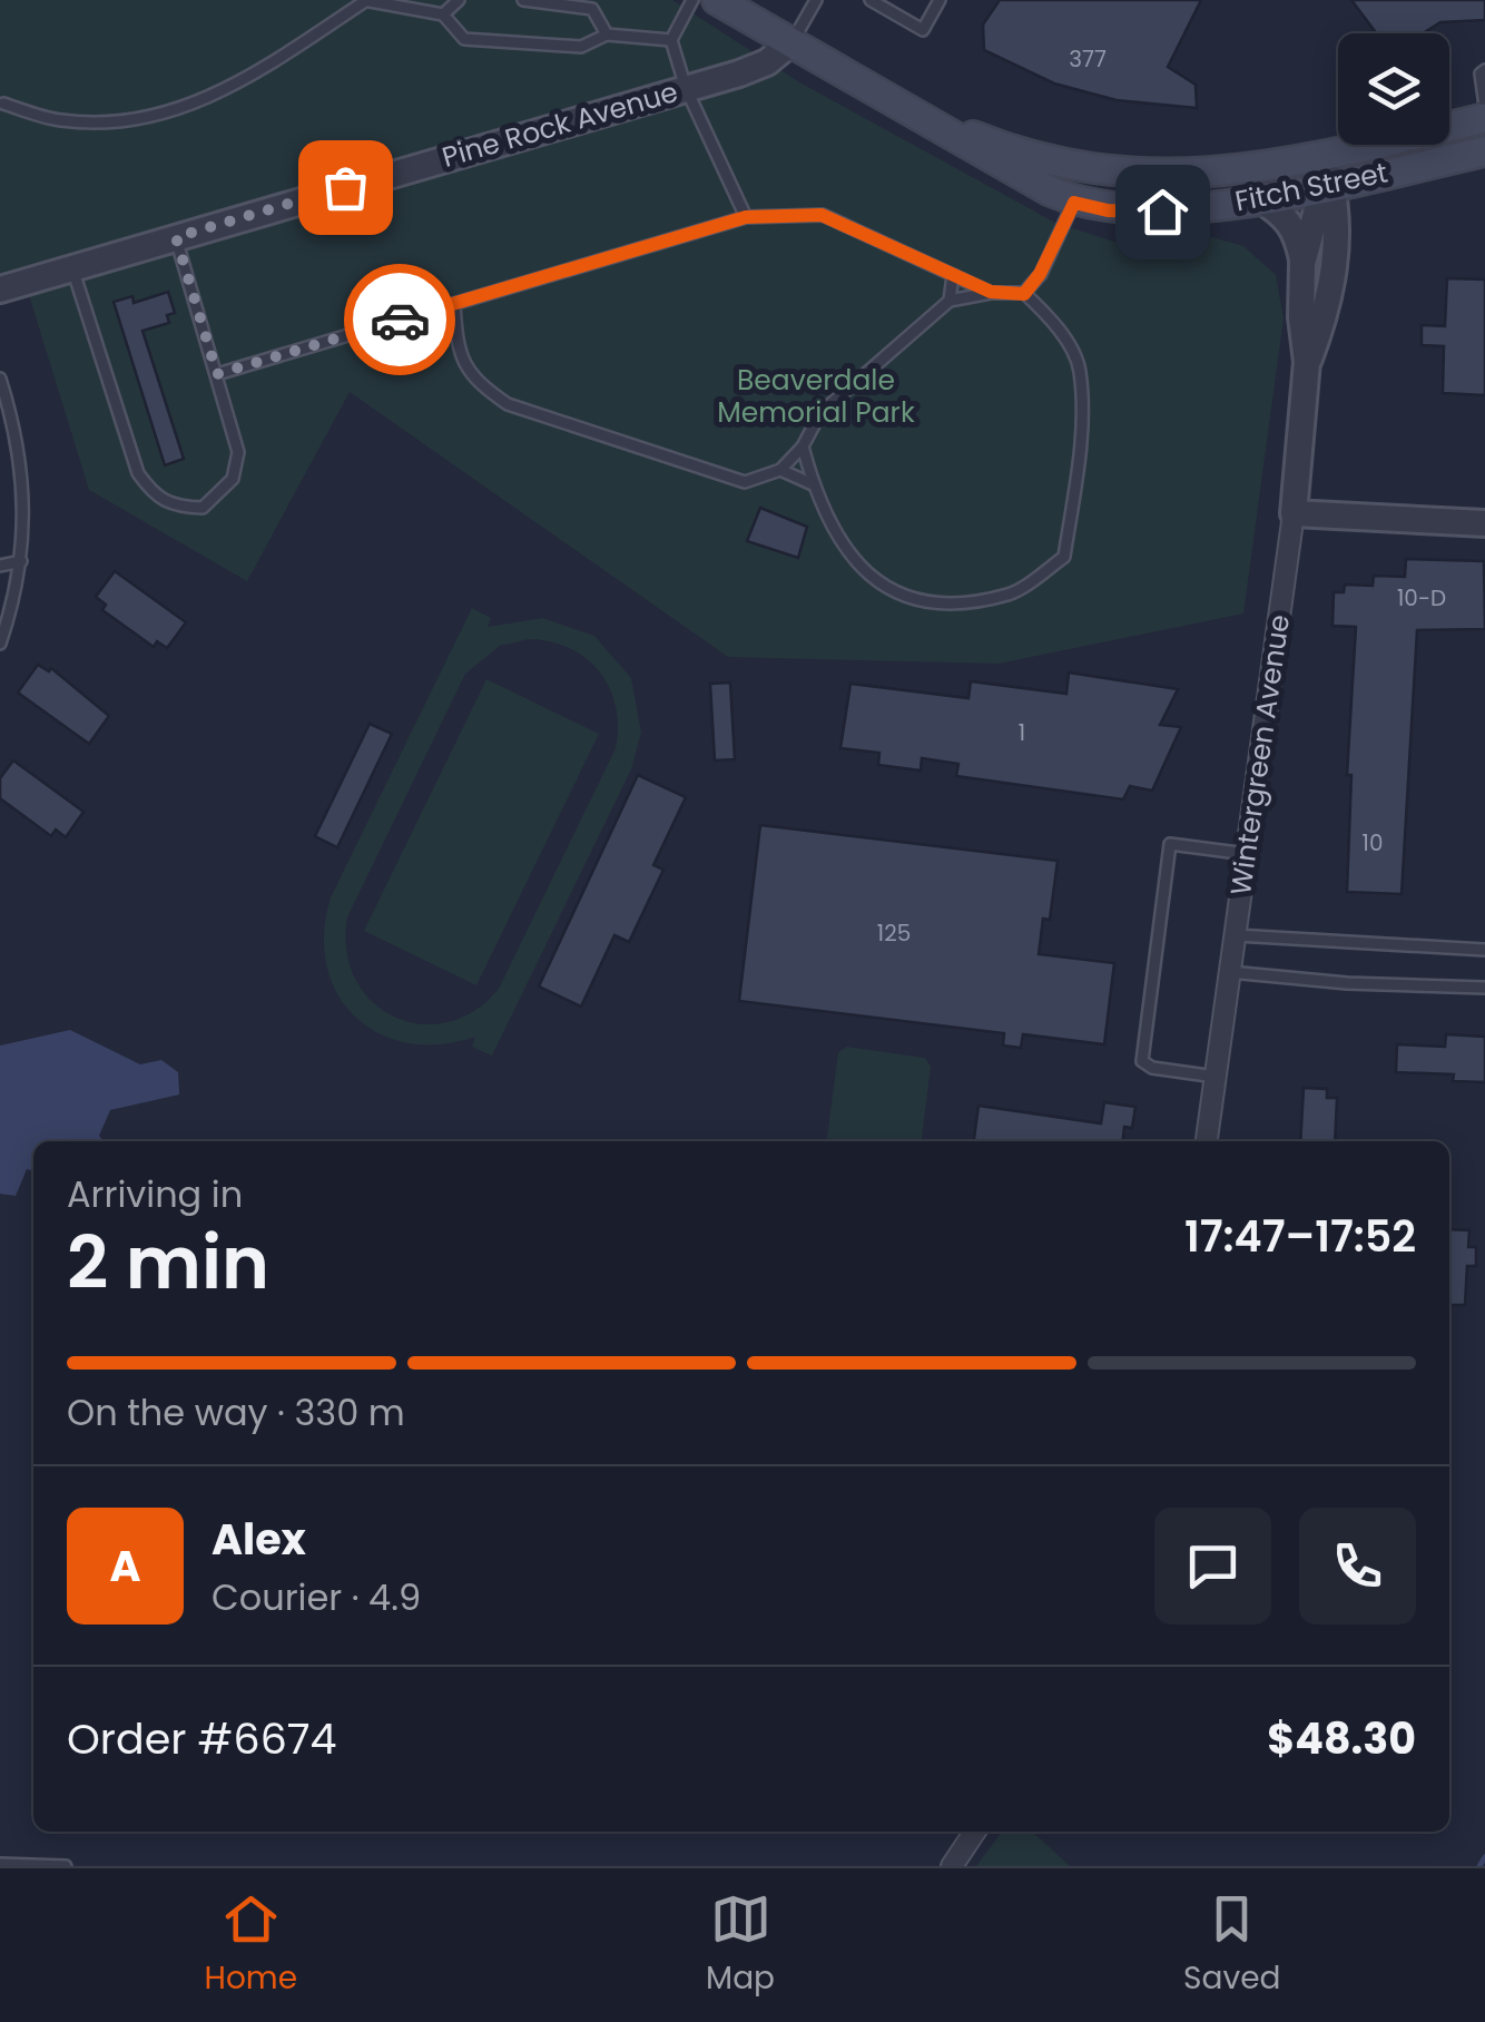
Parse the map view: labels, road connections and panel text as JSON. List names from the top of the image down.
{
  "streets": {
    "main road": ["Fitch Street"],
    "street": ["Pine Rock Avenue", "Wintergreen Avenue"]
  },
  "crossings": [
    ["Pine Rock Avenue", "Fitch Street"],
    ["Fitch Street", "Wintergreen Avenue"]
  ],
  "parks": ["Beaverdale Memorial Park"],
  "house_numbers": [
    "377",
    "10-D",
    "1",
    "10",
    "125"
  ],
  "page": {
    "heading": ["2 min", "Arriving in", "17:47–17:52"],
    "panel": [
      "Alex",
      "Courier · 4.9",
      "Order #6674",
      "$48.30"
    ],
    "bar": "On the way · 330 m",
    "round": "A",
    "tabs": ["Home", "Map", "Saved"]
  }
}
